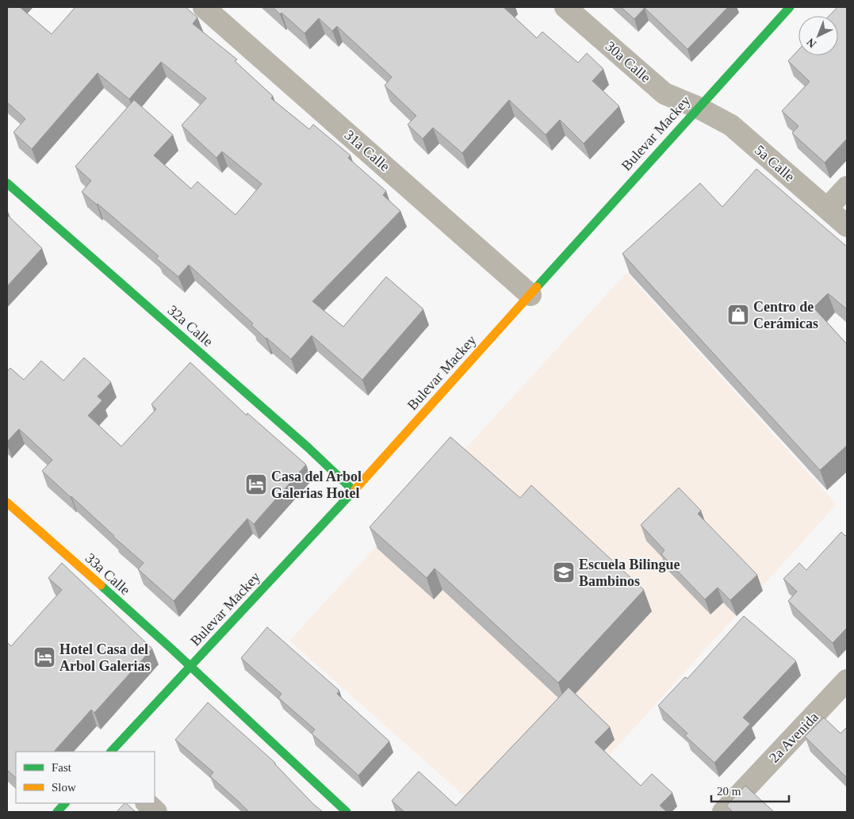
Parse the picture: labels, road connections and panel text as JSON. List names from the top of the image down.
{
  "streets": {
    "main road": ["Bulevar Mackey", "32a Calle", "33a Calle"],
    "street": [
      "30a Calle",
      "31a Calle",
      "5a Calle",
      "2a Avenida"
    ]
  },
  "crossings": [
    ["30a Calle", "Bulevar Mackey"],
    ["30a Calle", "5a Calle"],
    ["Bulevar Mackey", "31a Calle"],
    ["Bulevar Mackey", "5a Calle"],
    ["Bulevar Mackey", "32a Calle"],
    ["Bulevar Mackey", "33a Calle"]
  ],
  "places": {
    "shop": ["Centro de Cerámicas"],
    "hotel": ["Casa del Arbol Galerias Hotel", "Hotel Casa del Arbol Galerias"],
    "school or university": ["Escuela Bilingue Bambinos"]
  },
  "legend": ["Fast", "Slow"],
  "scale_bar": "20 m",
  "north": "bottom left"
}
